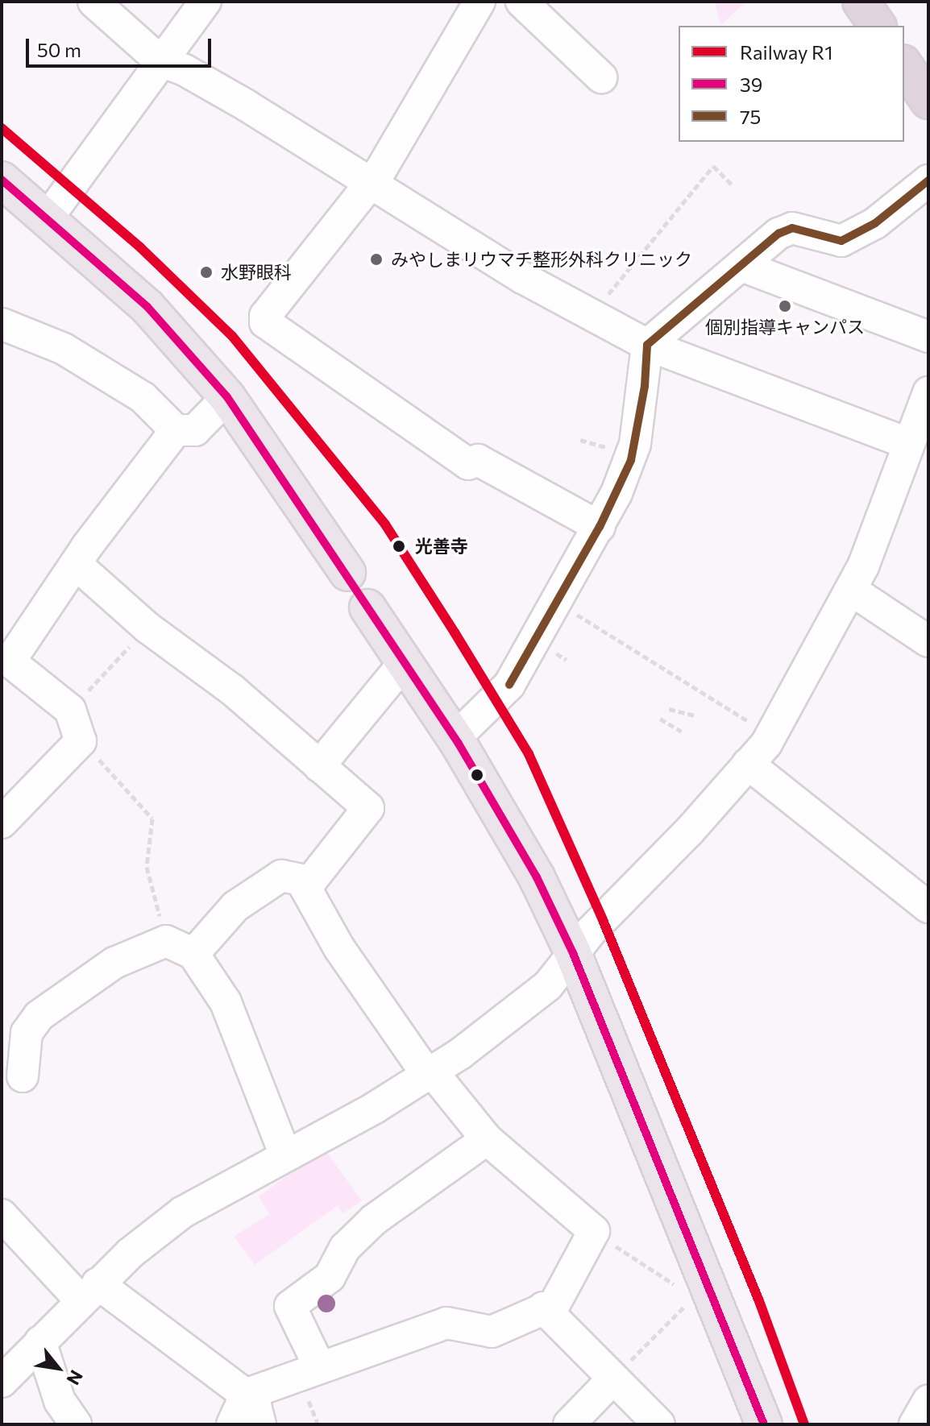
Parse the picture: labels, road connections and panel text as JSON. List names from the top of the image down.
{
  "places": [
    "みやしまリウマチ整形外科クリニック",
    "水野眼科",
    "個別指導キャンパス",
    "光善寺"
  ],
  "lines": ["rail line R1", "transit line 39", "transit line 75"],
  "legend": ["Railway R1", "39", "75"],
  "scale_bar": "50 m",
  "north": "bottom right"
}
